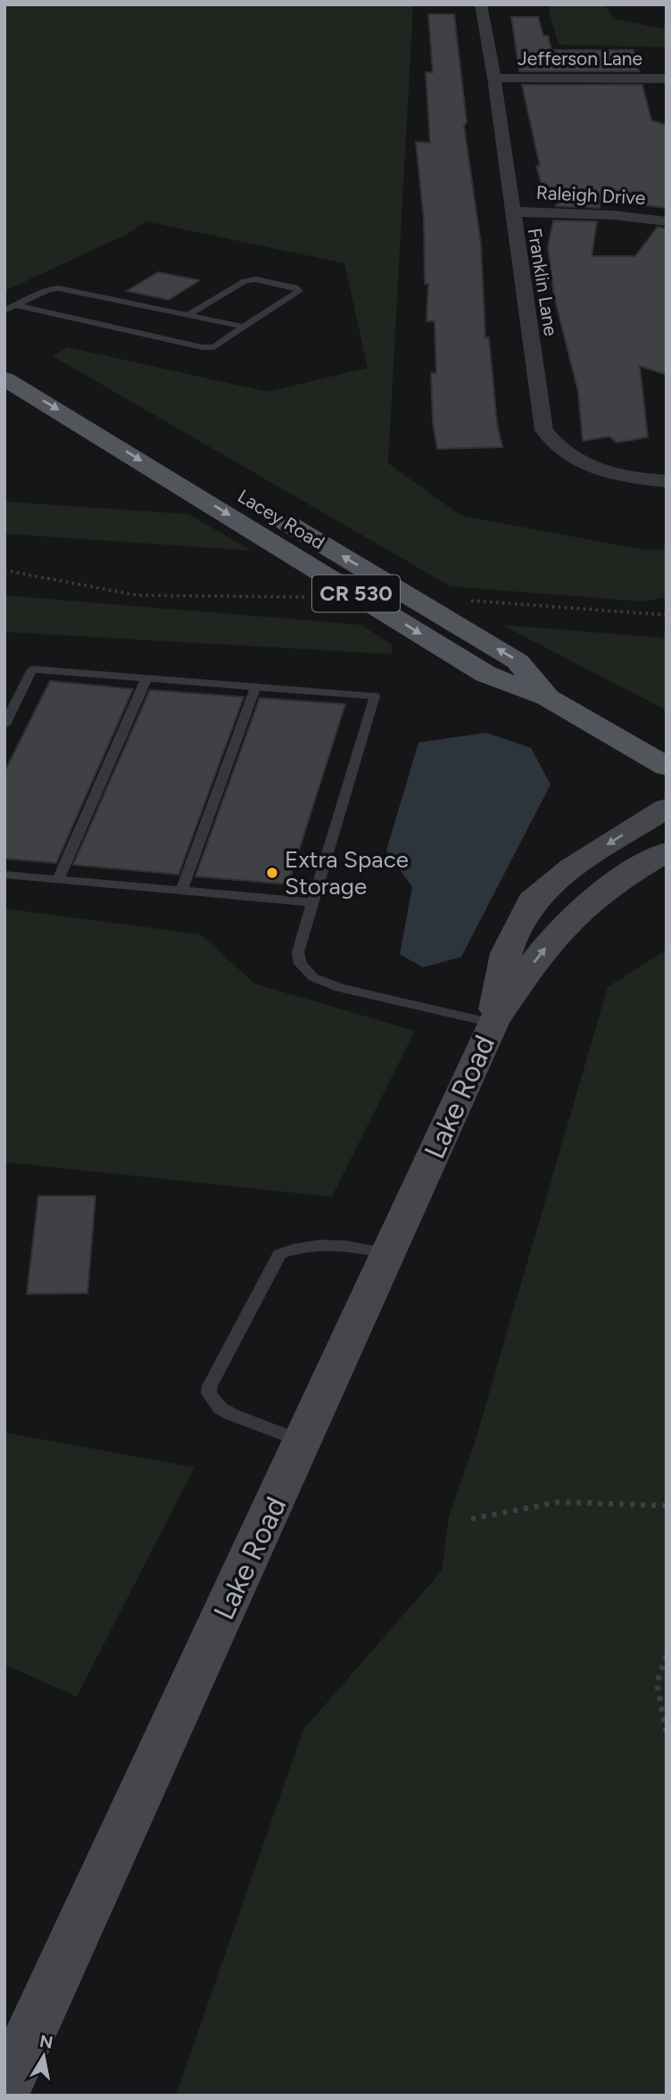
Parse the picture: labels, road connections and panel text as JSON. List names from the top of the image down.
{
  "streets": {
    "main road": ["Lacey Road", "CR 530"],
    "street": [
      "Jefferson Lane",
      "Raleigh Drive",
      "Franklin Lane",
      "Lake Road"
    ]
  },
  "crossings": [
    ["Jefferson Lane", "Franklin Lane"],
    ["Raleigh Drive", "Franklin Lane"]
  ],
  "places": ["Extra Space Storage"],
  "north": "top"
}
